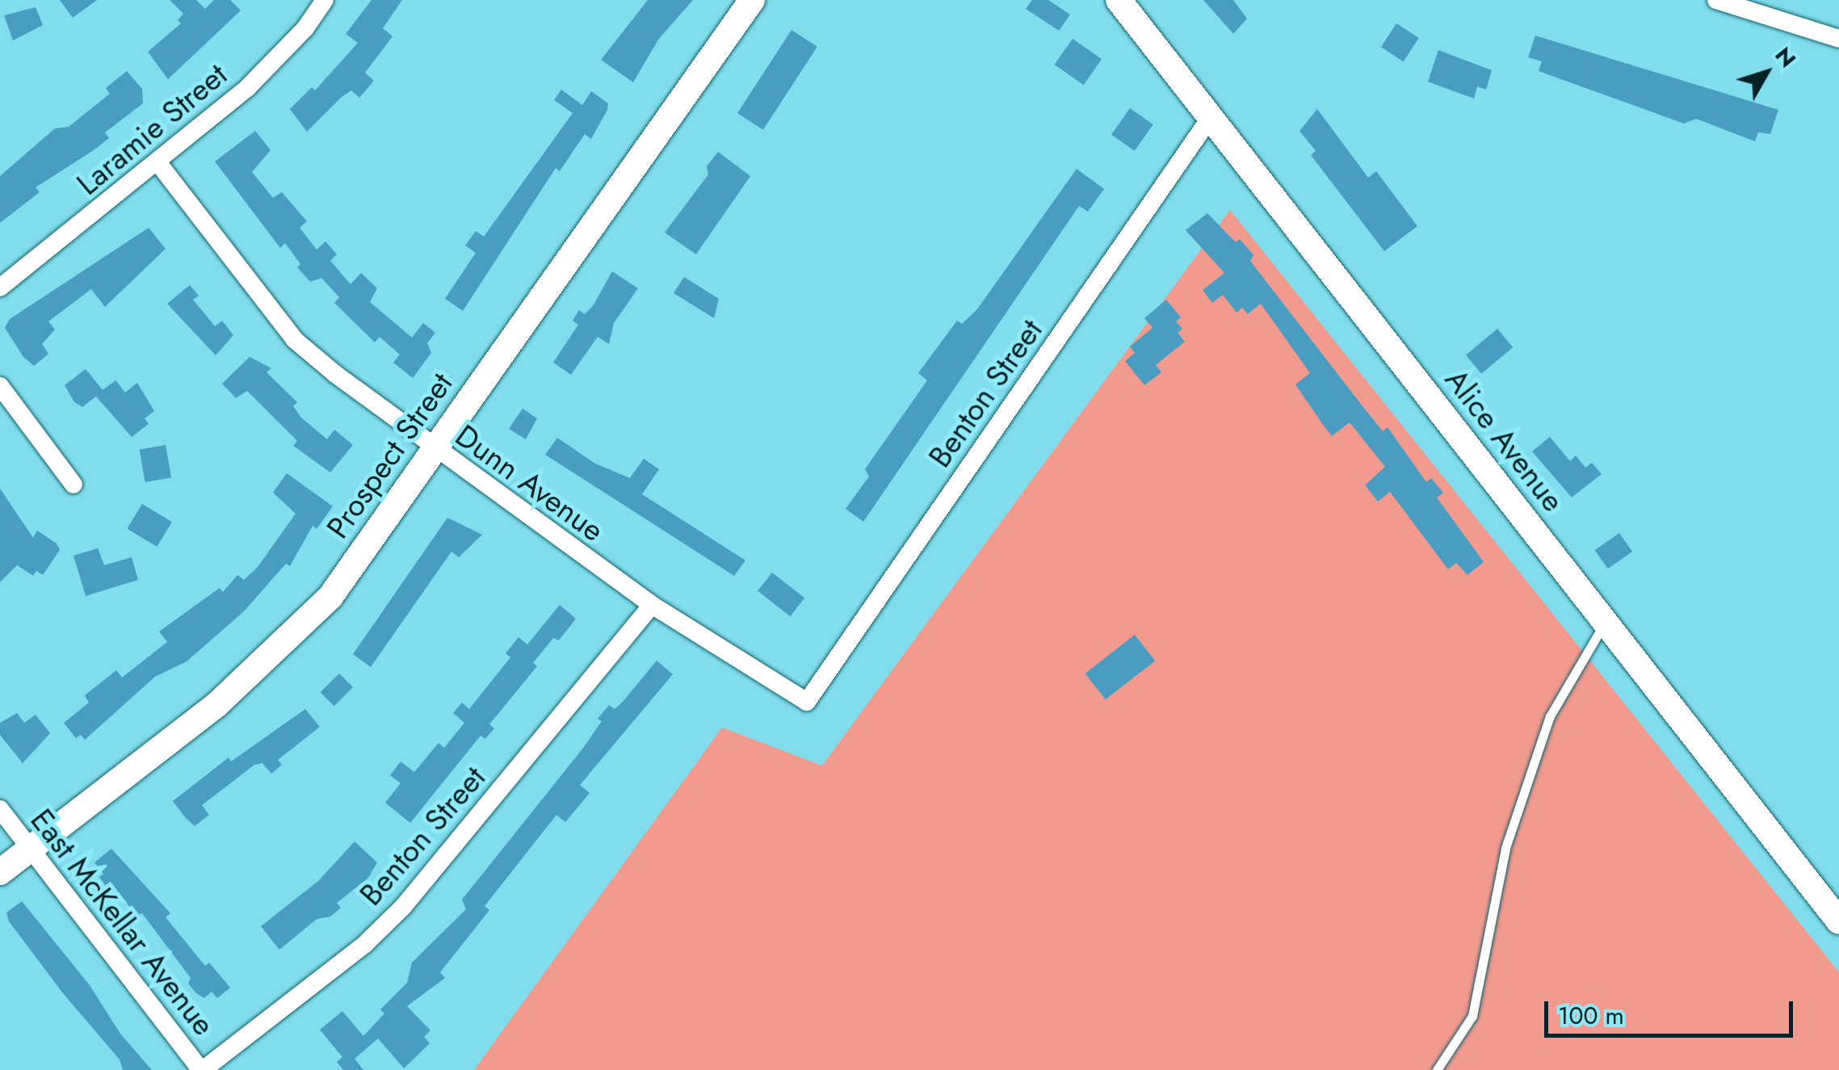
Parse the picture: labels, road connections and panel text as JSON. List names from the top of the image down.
{
  "streets": {
    "street": [
      "Laramie Street",
      "Benton Street",
      "Alice Avenue",
      "Prospect Street",
      "Dunn Avenue",
      "East McKellar Avenue"
    ]
  },
  "crossings": [
    ["Laramie Street", "Dunn Avenue"],
    ["Benton Street", "Alice Avenue"],
    ["Benton Street", "Dunn Avenue"],
    ["Benton Street", "East McKellar Avenue"],
    ["Prospect Street", "Dunn Avenue"],
    ["Prospect Street", "East McKellar Avenue"]
  ],
  "scale_bar": "100 m",
  "north": "top right"
}
